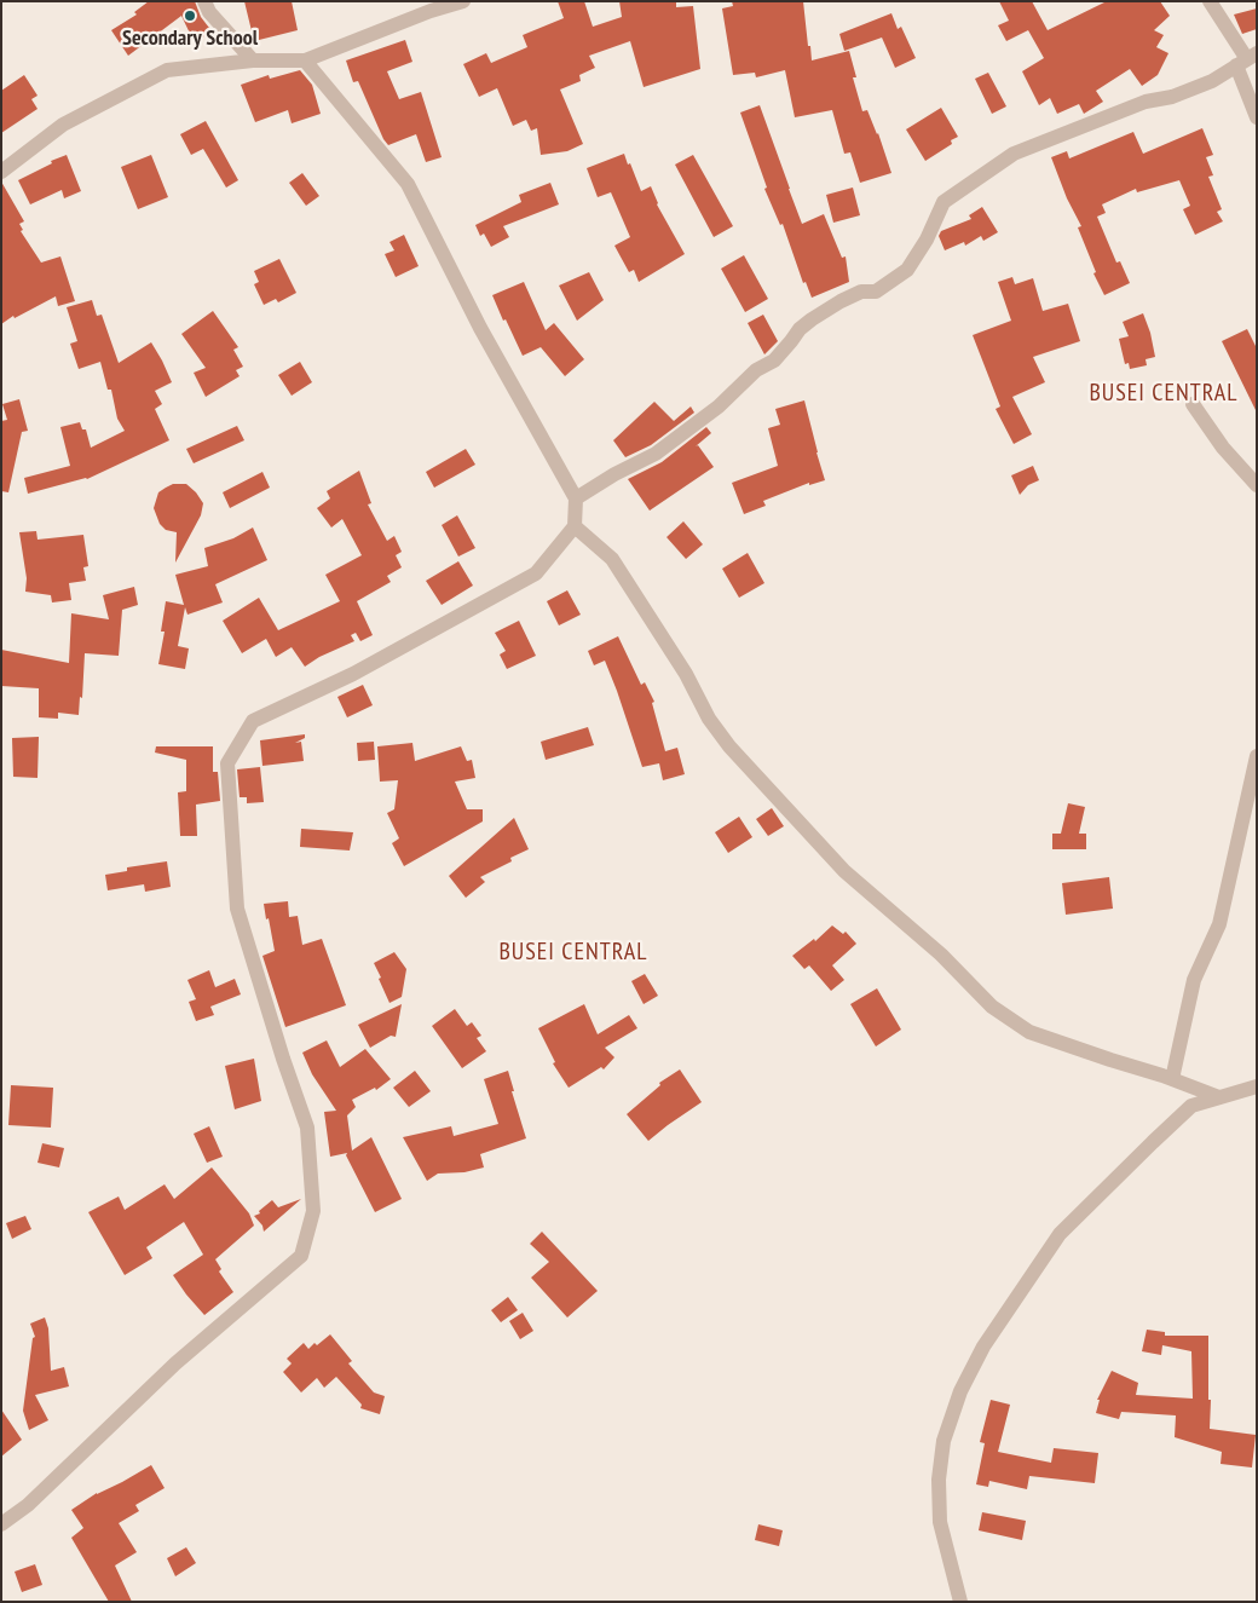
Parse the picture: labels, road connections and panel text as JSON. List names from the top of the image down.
{
  "districts": ["BUSEI CENTRAL", "BUSEI CENTRAL"],
  "places": ["Secondary School"]
}
